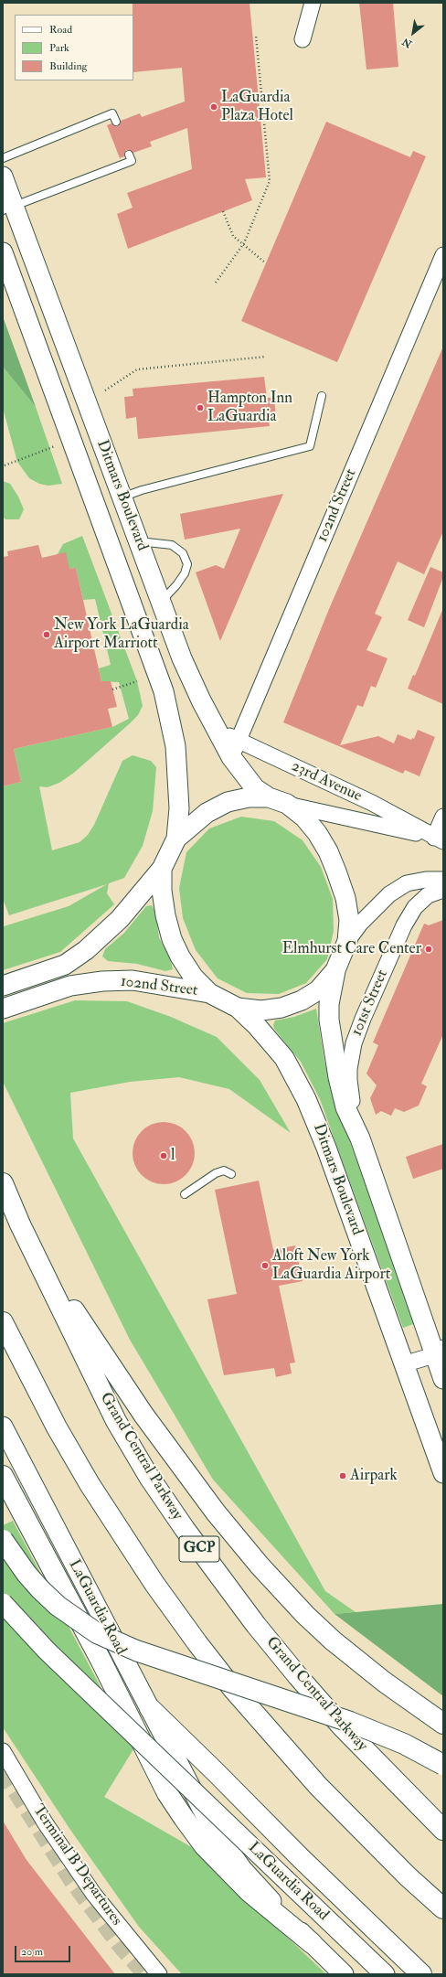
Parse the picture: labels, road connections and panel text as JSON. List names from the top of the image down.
{
  "streets": {
    "highway": ["Grand Central Parkway", "GCP"],
    "street": [
      "Ditmars Boulevard",
      "102nd Street",
      "23rd Avenue",
      "101st Street",
      "LaGuardia Road",
      "Terminal B Departures"
    ]
  },
  "crossings": [
    ["Ditmars Boulevard", "102nd Street"],
    ["Ditmars Boulevard", "23rd Avenue"],
    ["102nd Street", "23rd Avenue"]
  ],
  "places": [
    "LaGuardia Plaza Hotel",
    "Hampton Inn LaGuardia",
    "New York LaGuardia Airport Marriott",
    "Elmhurst Care Center",
    "l",
    "Aloft New York LaGuardia Airport",
    "Airpark"
  ],
  "legend": ["Road", "Park", "Building"],
  "scale_bar": "20 m",
  "north": "bottom left"
}
